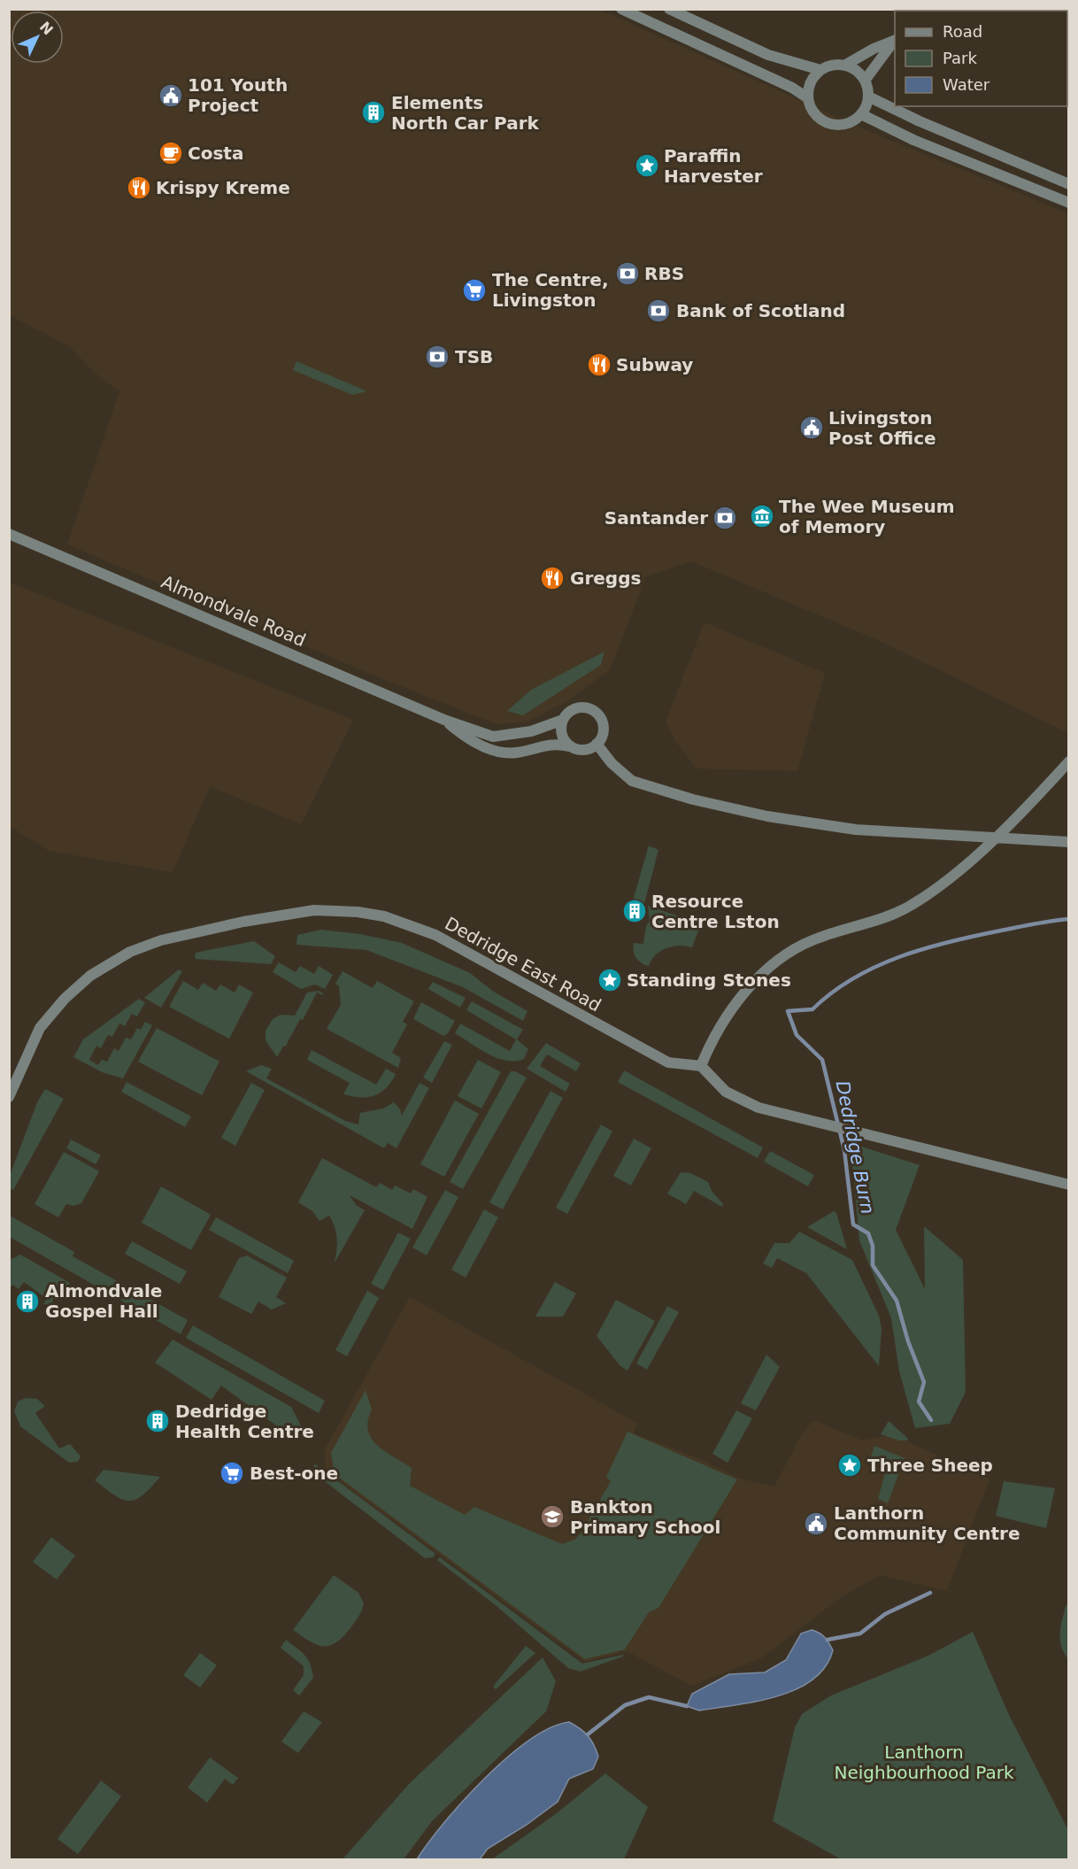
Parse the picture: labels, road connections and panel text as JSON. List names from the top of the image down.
{
  "streets": {
    "street": ["Almondvale Road", "Dedridge East Road"]
  },
  "water": ["Dedridge Burn"],
  "parks": ["Lanthorn Neighbourhood Park"],
  "places": {
    "public building": ["101 Youth Project", "Livingston Post Office", "Lanthorn Community Centre"],
    "building": [
      "Elements North Car Park",
      "Resource Centre Lston",
      "Almondvale Gospel Hall",
      "Dedridge Health Centre"
    ],
    "cafe": ["Costa"],
    "place": ["Paraffin Harvester", "Standing Stones", "Three Sheep"],
    "restaurant": ["Krispy Kreme", "Subway", "Greggs"],
    "bank": [
      "RBS",
      "Bank of Scotland",
      "TSB",
      "Santander"
    ],
    "supermarket": ["The Centre, Livingston", "Best-one"],
    "museum": ["The Wee Museum of Memory"],
    "school or university": ["Bankton Primary School"]
  },
  "legend": ["Road", "Park", "Water"],
  "north": "top right"
}
